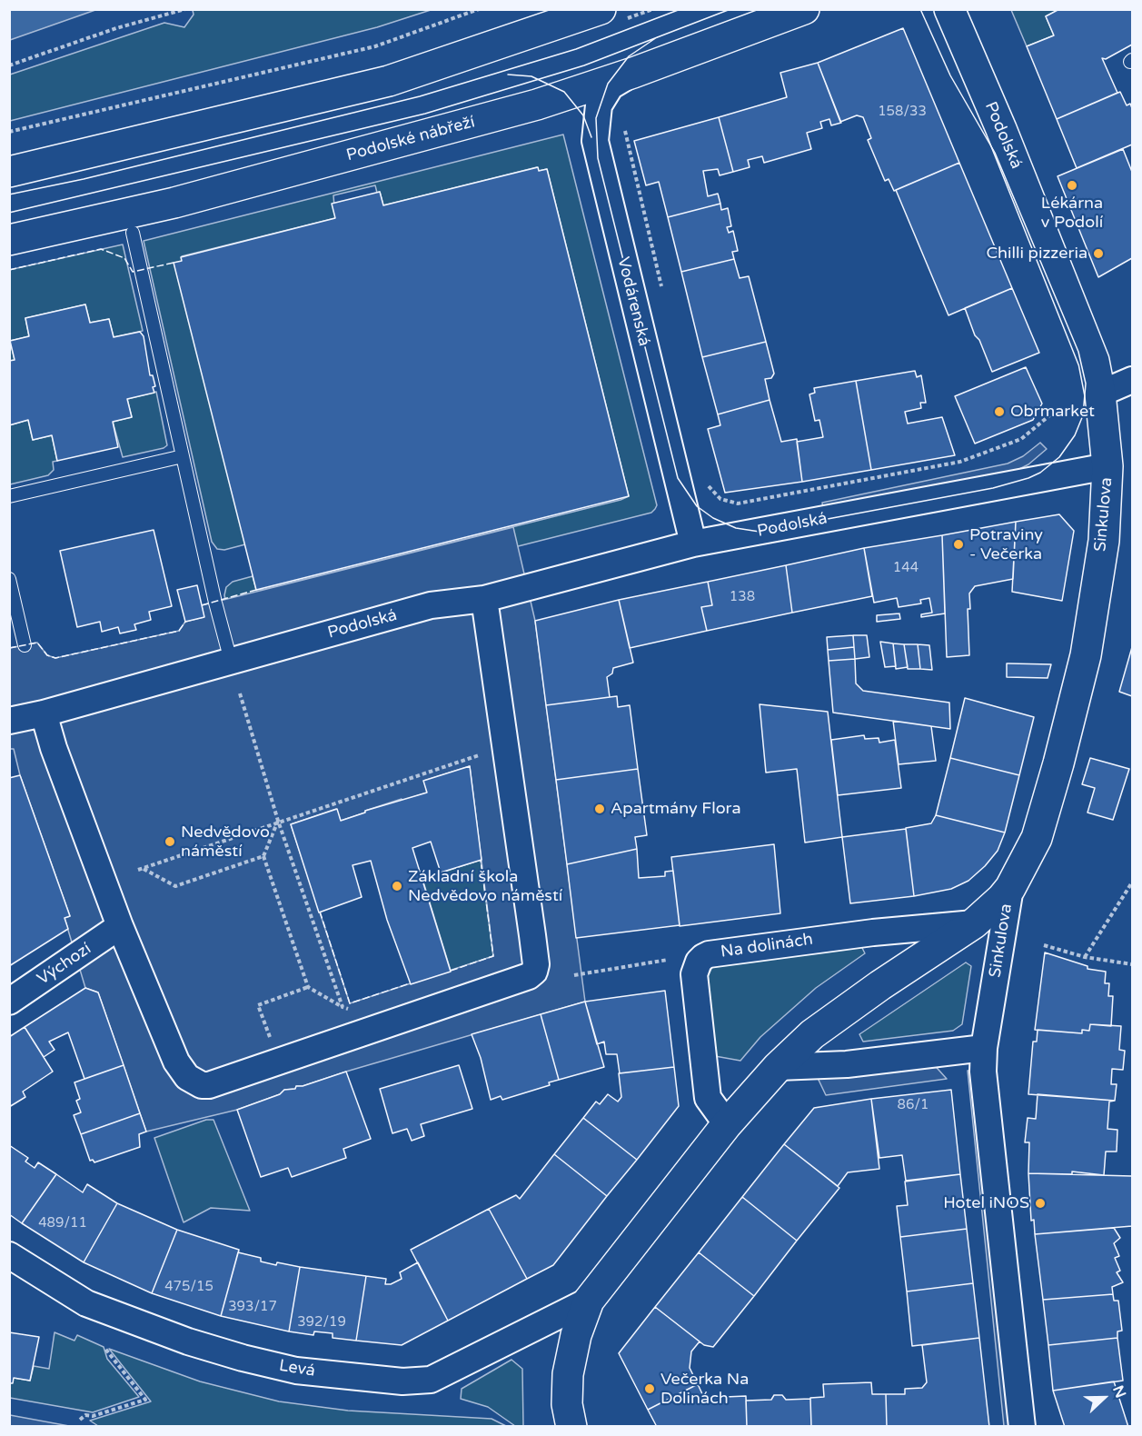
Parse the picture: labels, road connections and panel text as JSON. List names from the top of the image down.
{
  "streets": {
    "street": [
      "Podolská",
      "Podolské nábřeží",
      "Vodárenská",
      "Sinkulova",
      "Na dolinách",
      "Výchozí",
      "Levá"
    ]
  },
  "crossings": [
    ["Podolská", "Vodárenská"],
    ["Podolská", "Sinkulova"],
    ["Podolské nábřeží", "Vodárenská"]
  ],
  "places": [
    "Lékárna v Podolí",
    "Chilli pizzeria",
    "Obrmarket",
    "Potraviny - Večerka",
    "Apartmány Flora",
    "Nedvědovo náměstí",
    "Základní škola Nedvědovo náměstí",
    "Hotel iNOS",
    "Večerka Na Dolinách"
  ],
  "house_numbers": [
    "158/33",
    "144",
    "138",
    "86/1",
    "489/11",
    "475/15",
    "393/17",
    "392/19"
  ],
  "north": "right"
}
